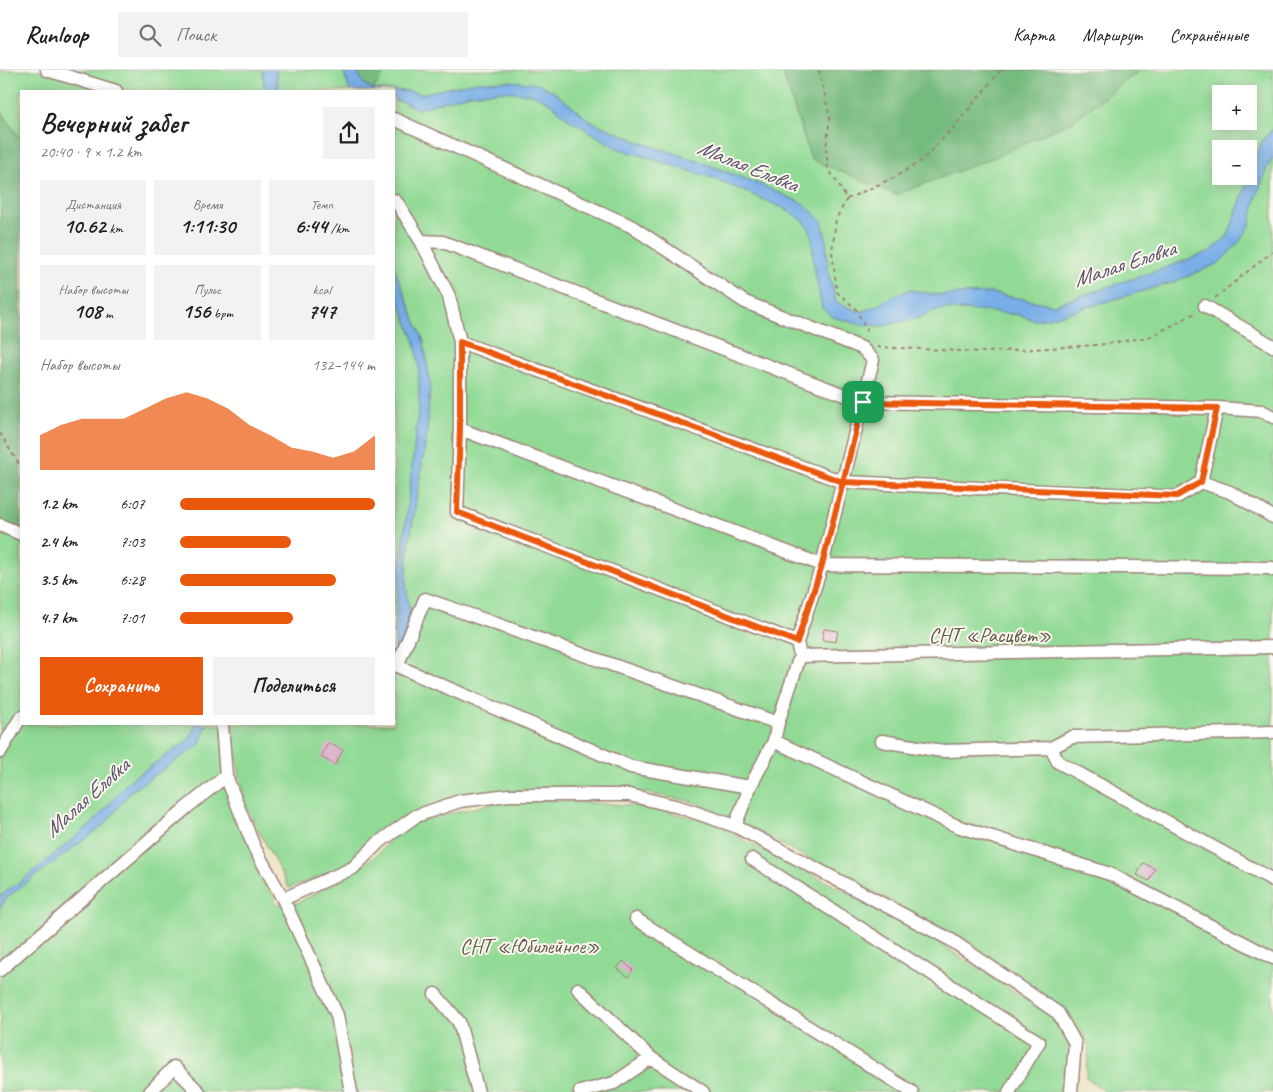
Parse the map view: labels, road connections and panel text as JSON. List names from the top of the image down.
{
  "water": ["Малая Еловка"],
  "parks": ["СНТ «Расцвет»", "СНТ «Юбилейное»"],
  "page": {
    "header": "Runloop",
    "search": "Поиск",
    "nav": ["Карта", "Маршрут", "Сохранённые"],
    "map_buttons": ["+", "−"],
    "heading": ["Вечерний забег", "20:40 · 9 × 1.2 km"],
    "stats": [
      ["Дистанция", "10.62 km"],
      ["Время", "1:11:30"],
      ["Темп", "6:44 /km"],
      ["Набор высоты", "108 m"],
      ["Пульс", "156 bpm"],
      ["kcal", "747"]
    ],
    "chart": ["Набор высоты", "132–144 m"],
    "list": [
      {
        "name": "1.2 km",
        "note": "6:07"
      },
      {
        "name": "2.4 km",
        "note": "7:03"
      },
      {
        "name": "3.5 km",
        "note": "6:28"
      },
      {
        "name": "4.7 km",
        "note": "7:01"
      }
    ],
    "buttons": ["Сохранить", "Поделиться"]
  }
}
